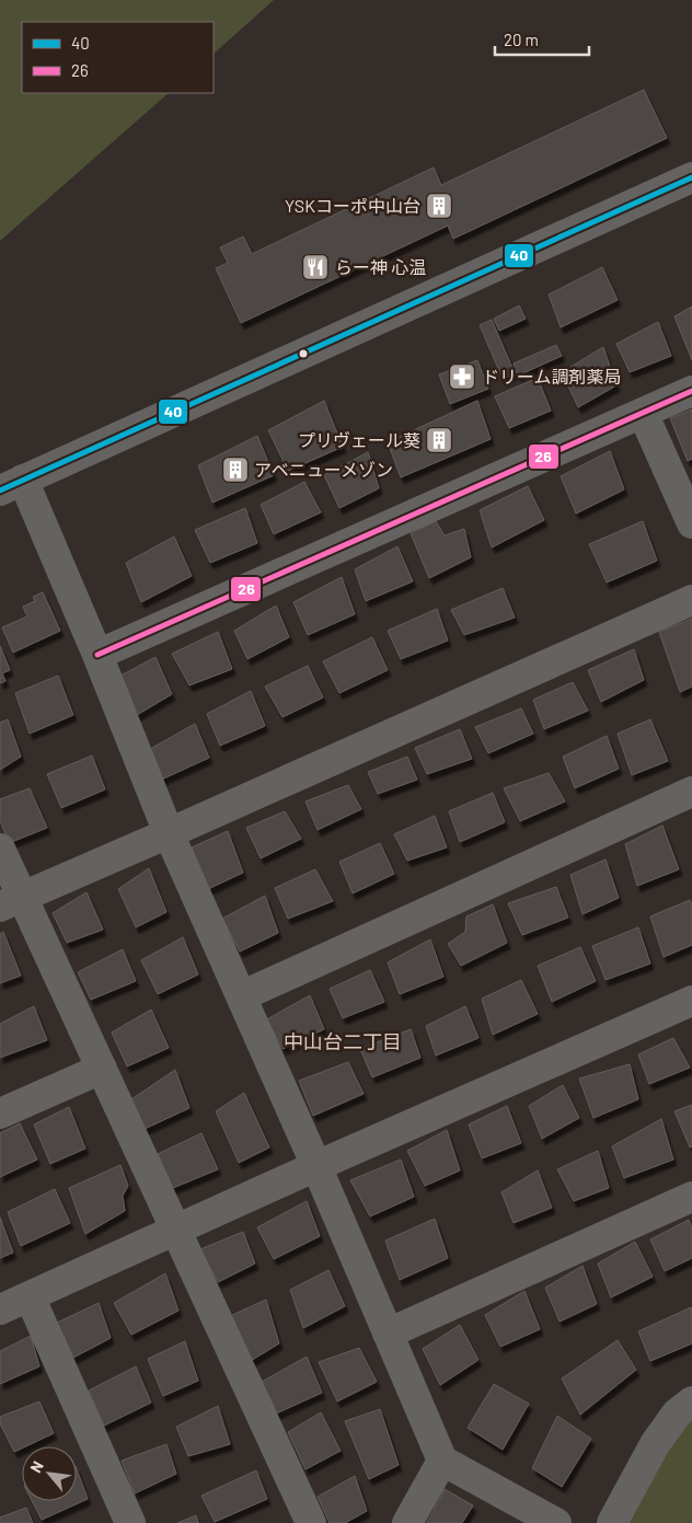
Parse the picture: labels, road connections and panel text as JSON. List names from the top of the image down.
{
  "districts": ["中山台二丁目"],
  "places": {
    "building": ["YSKコーポ中山台", "プリヴェール葵", "アベニューメゾン"],
    "restaurant": ["らー神 心温"],
    "pharmacy": ["ドリーム調剤薬局"]
  },
  "lines": ["transit line 40", "transit line 26"],
  "legend": ["40", "26"],
  "scale_bar": "20 m",
  "north": "top left"
}
